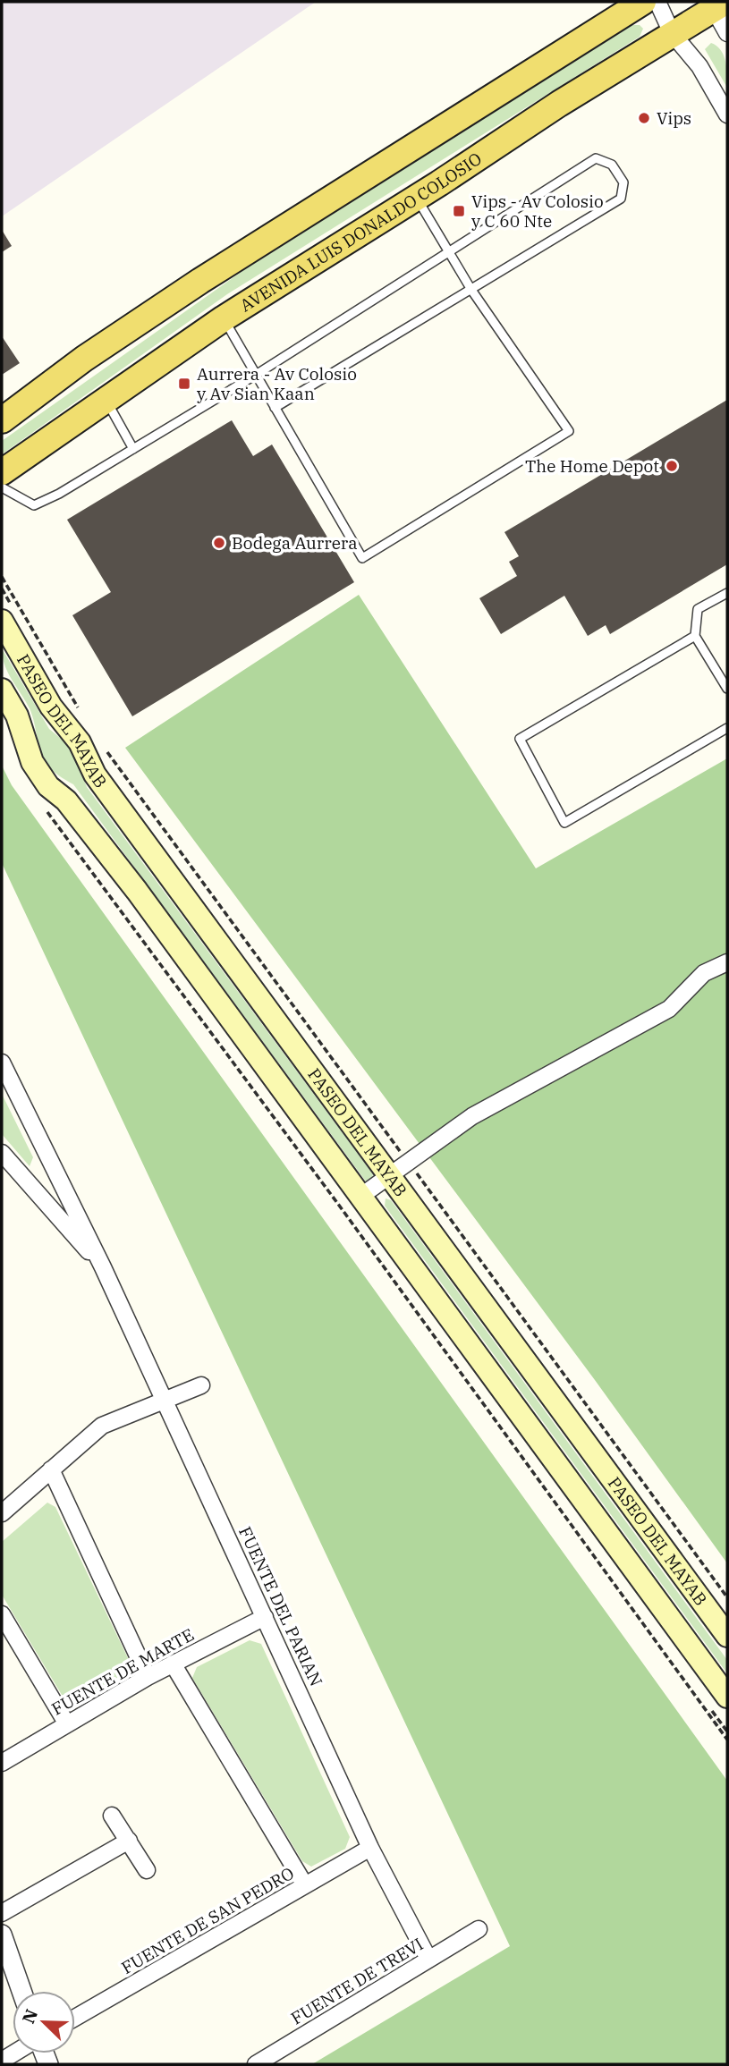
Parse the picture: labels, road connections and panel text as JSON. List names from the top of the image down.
{
  "streets": {
    "main road": ["AVENIDA LUIS DONALDO COLOSIO", "PASEO DEL MAYAB"],
    "street": [
      "FUENTE DEL PARIAN",
      "FUENTE DE MARTE",
      "FUENTE DE SAN PEDRO",
      "FUENTE DE TREVI"
    ]
  },
  "crossings": [
    ["FUENTE DEL PARIAN", "FUENTE DE MARTE"],
    ["FUENTE DEL PARIAN", "FUENTE DE SAN PEDRO"],
    ["FUENTE DEL PARIAN", "FUENTE DE TREVI"]
  ],
  "places": {
    "other": ["Vips", "The Home Depot", "Bodega Aurrera"],
    "transit": ["Vips - Av Colosio y C 60 Nte", "Aurrera - Av Colosio y Av Sian Kaan"]
  },
  "north": "top left"
}
